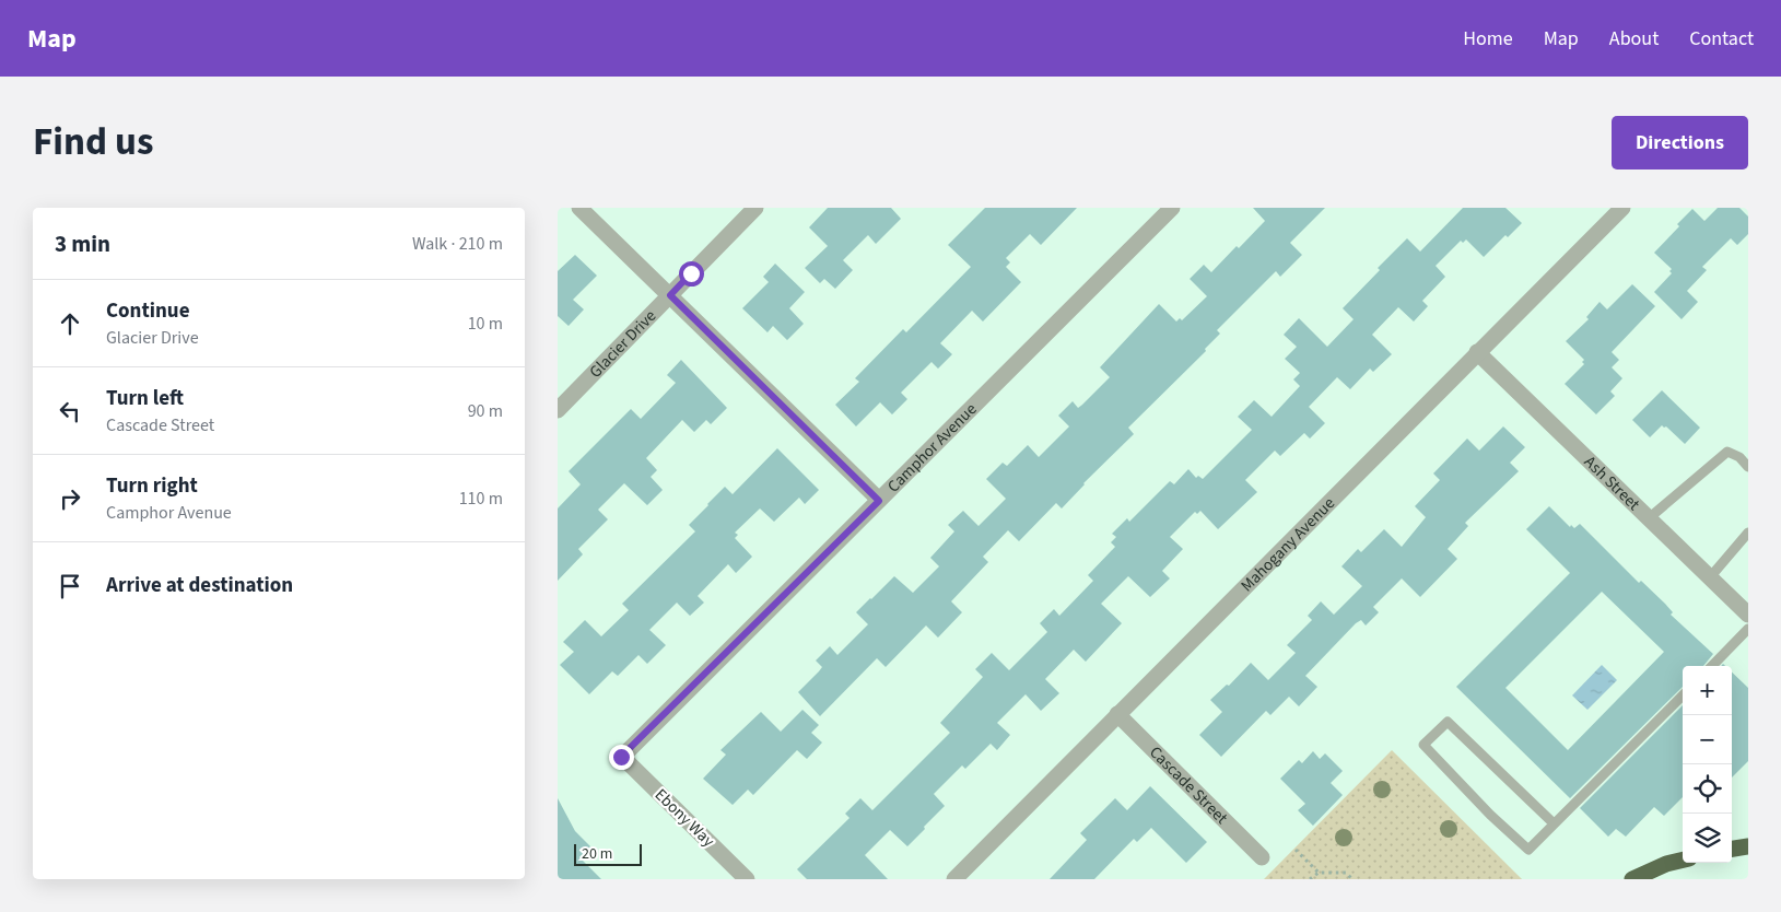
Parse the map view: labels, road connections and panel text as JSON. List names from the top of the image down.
{
  "streets": {
    "street": [
      "Glacier Drive",
      "Camphor Avenue",
      "Ash Street",
      "Mahogany Avenue",
      "Cascade Street",
      "Ebony Way"
    ]
  },
  "crossings": [
    ["Camphor Avenue", "Ebony Way"],
    ["Ash Street", "Mahogany Avenue"],
    ["Mahogany Avenue", "Cascade Street"]
  ],
  "scale_bar": "20 m",
  "page": {
    "header": "Map",
    "nav": [
      "Home",
      "Map",
      "About",
      "Contact"
    ],
    "title": "Find us",
    "buttons": "Directions",
    "heading": ["3 min", "Walk · 210 m"],
    "list": [
      ["Continue", "Glacier Drive", "10 m"],
      ["Turn left", "Cascade Street", "90 m"],
      ["Turn right", "Camphor Avenue", "110 m"],
      "Arrive at destination"
    ],
    "map_buttons": ["+", "−"],
    "scale": "20 m"
  }
}
